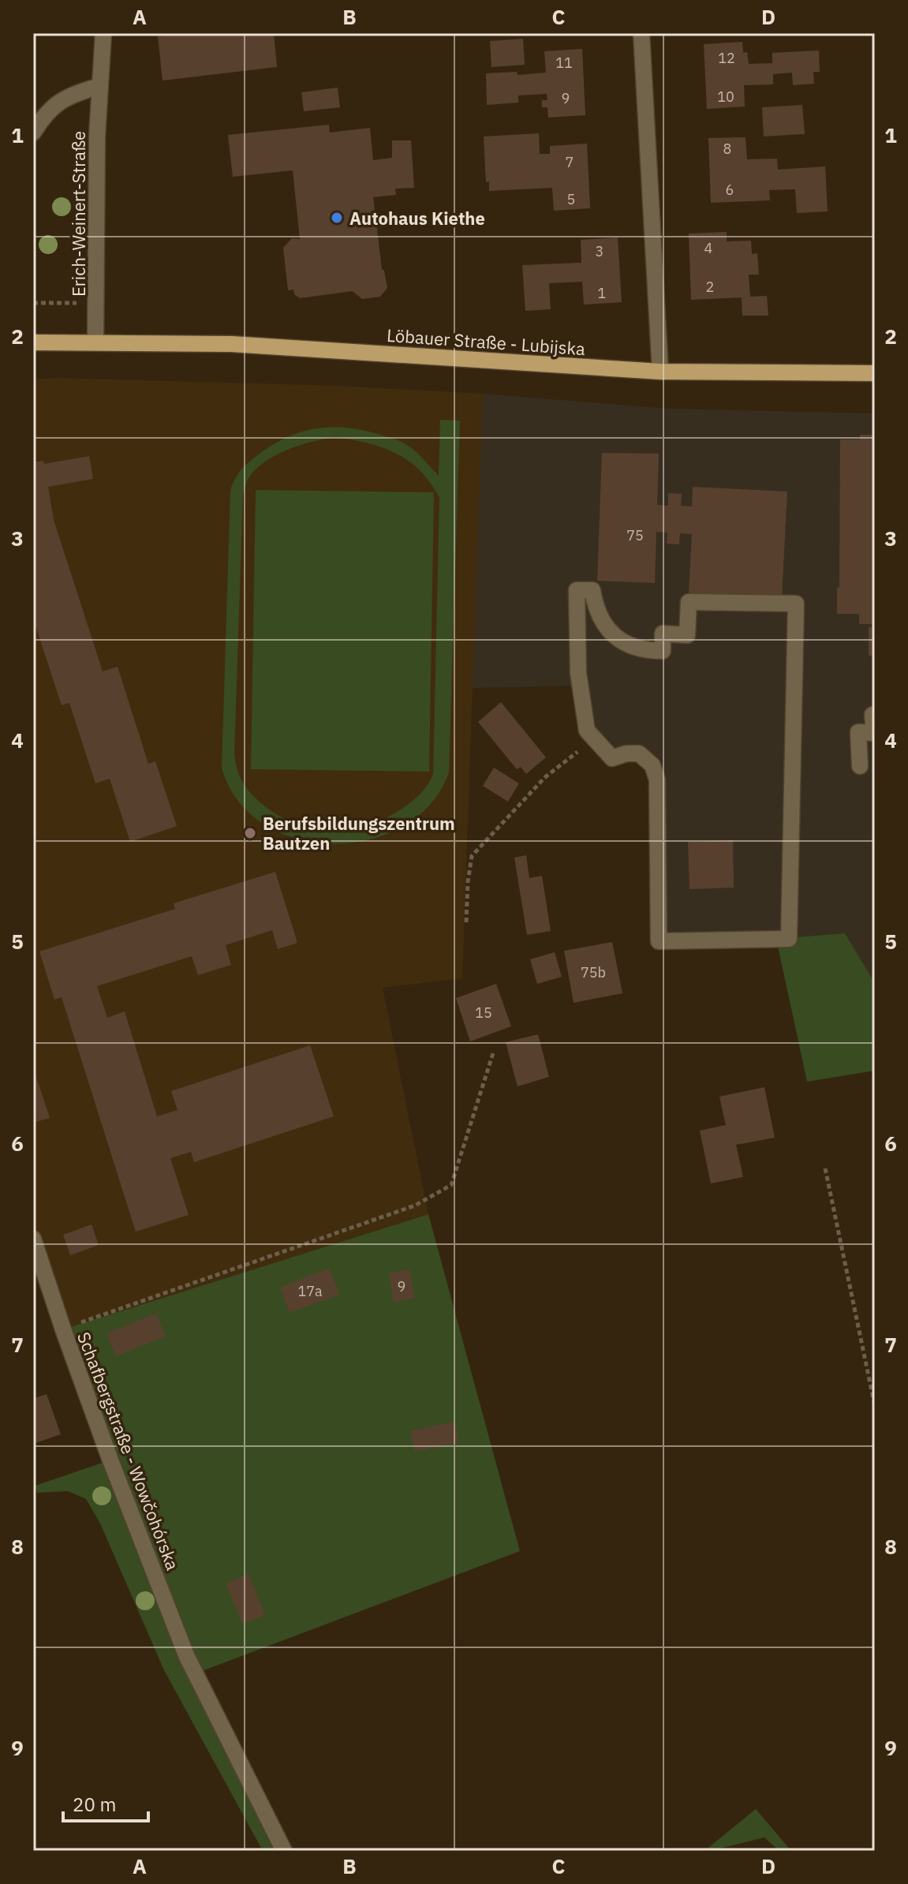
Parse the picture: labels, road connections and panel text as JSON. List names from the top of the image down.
{
  "streets": {
    "main road": ["Löbauer Straße - Lubijska"],
    "street": ["Erich-Weinert-Straße", "Schafbergstraße - Wowčohórska"]
  },
  "crossings": [
    ["Erich-Weinert-Straße", "Löbauer Straße - Lubijska"]
  ],
  "places": ["Autohaus Kiethe", "Berufsbildungszentrum Bautzen"],
  "house_numbers": [
    "12",
    "11",
    "10",
    "9",
    "8",
    "7",
    "6",
    "5",
    "4",
    "3",
    "2",
    "1",
    "75",
    "75b",
    "15",
    "9",
    "17a"
  ],
  "scale_bar": "20 m",
  "grid": {
    "columns": [
      "A",
      "B",
      "C",
      "D"
    ],
    "rows": [
      "1",
      "2",
      "3",
      "4",
      "5",
      "6",
      "7",
      "8",
      "9"
    ]
  }
}
